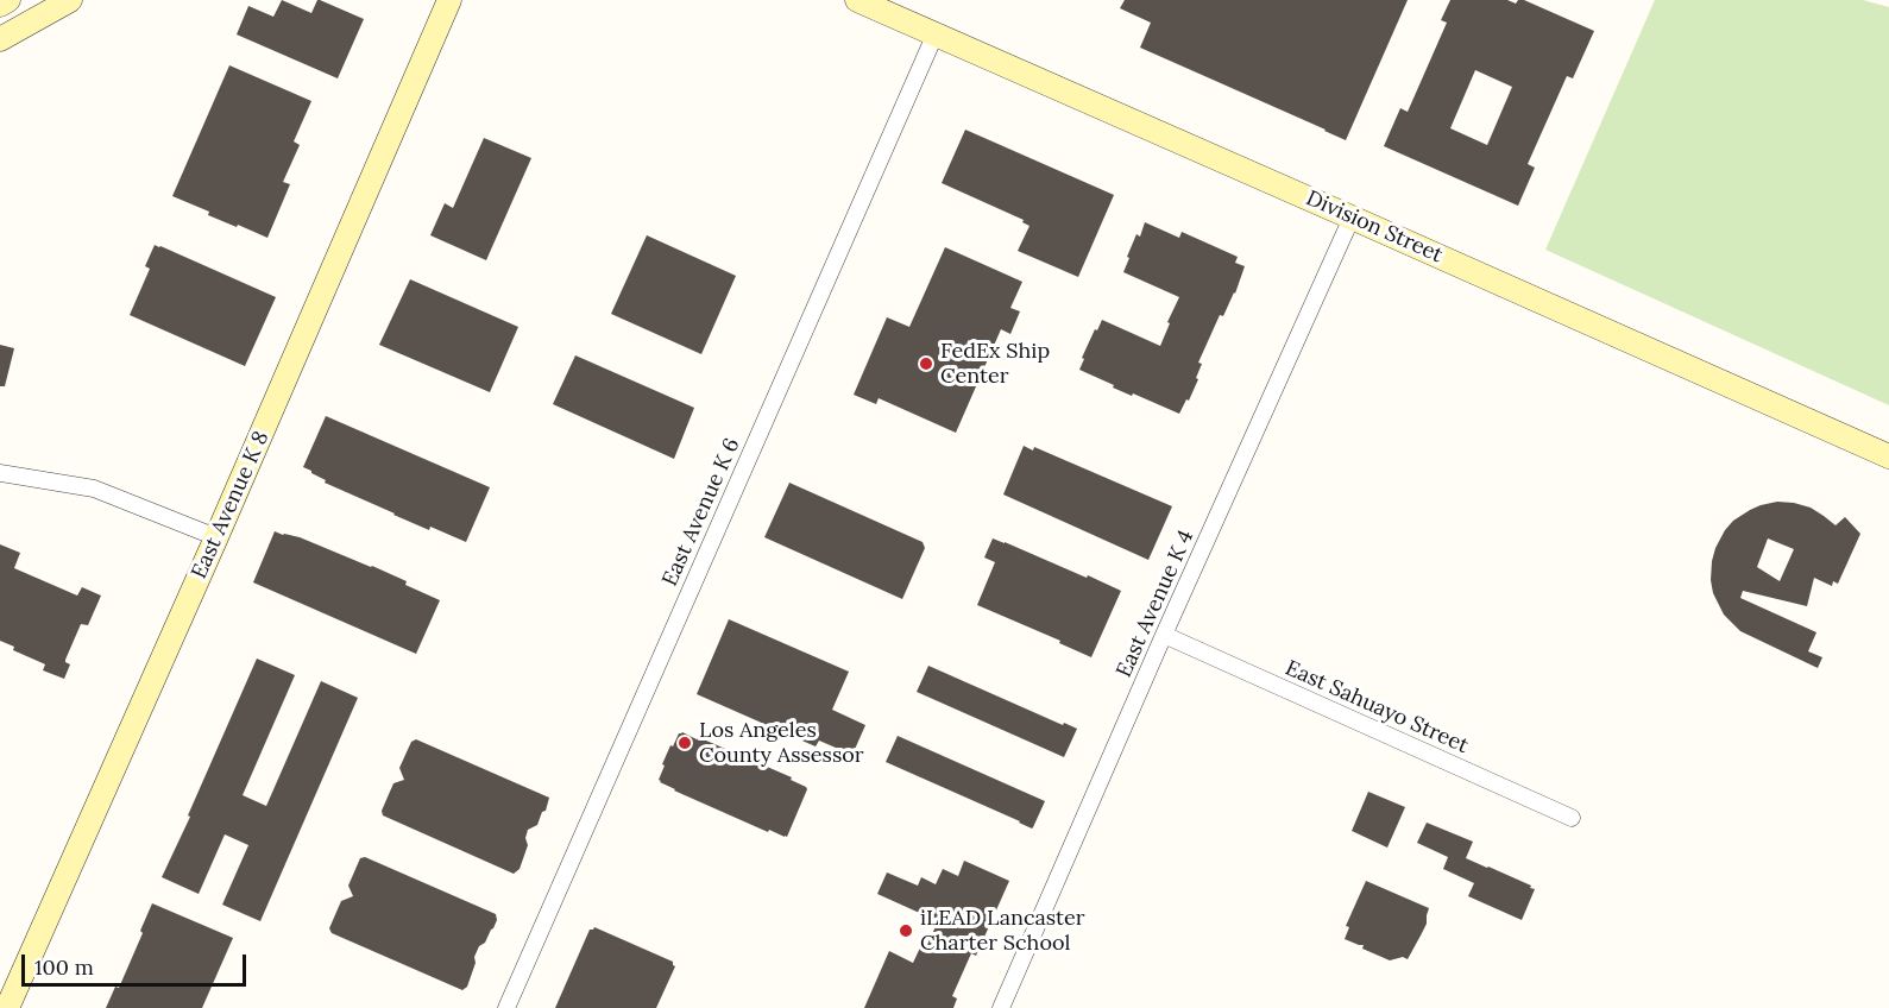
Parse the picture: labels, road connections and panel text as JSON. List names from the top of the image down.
{
  "streets": {
    "main road": ["Division Street", "East Avenue K 8"],
    "street": ["East Avenue K 6", "East Avenue K 4", "East Sahuayo Street"]
  },
  "crossings": [
    ["Division Street", "East Avenue K 6"],
    ["Division Street", "East Avenue K 4"],
    ["East Avenue K 4", "East Sahuayo Street"]
  ],
  "places": ["FedEx Ship Center", "Los Angeles County Assessor", "iLEAD Lancaster Charter School"],
  "scale_bar": "100 m"
}
